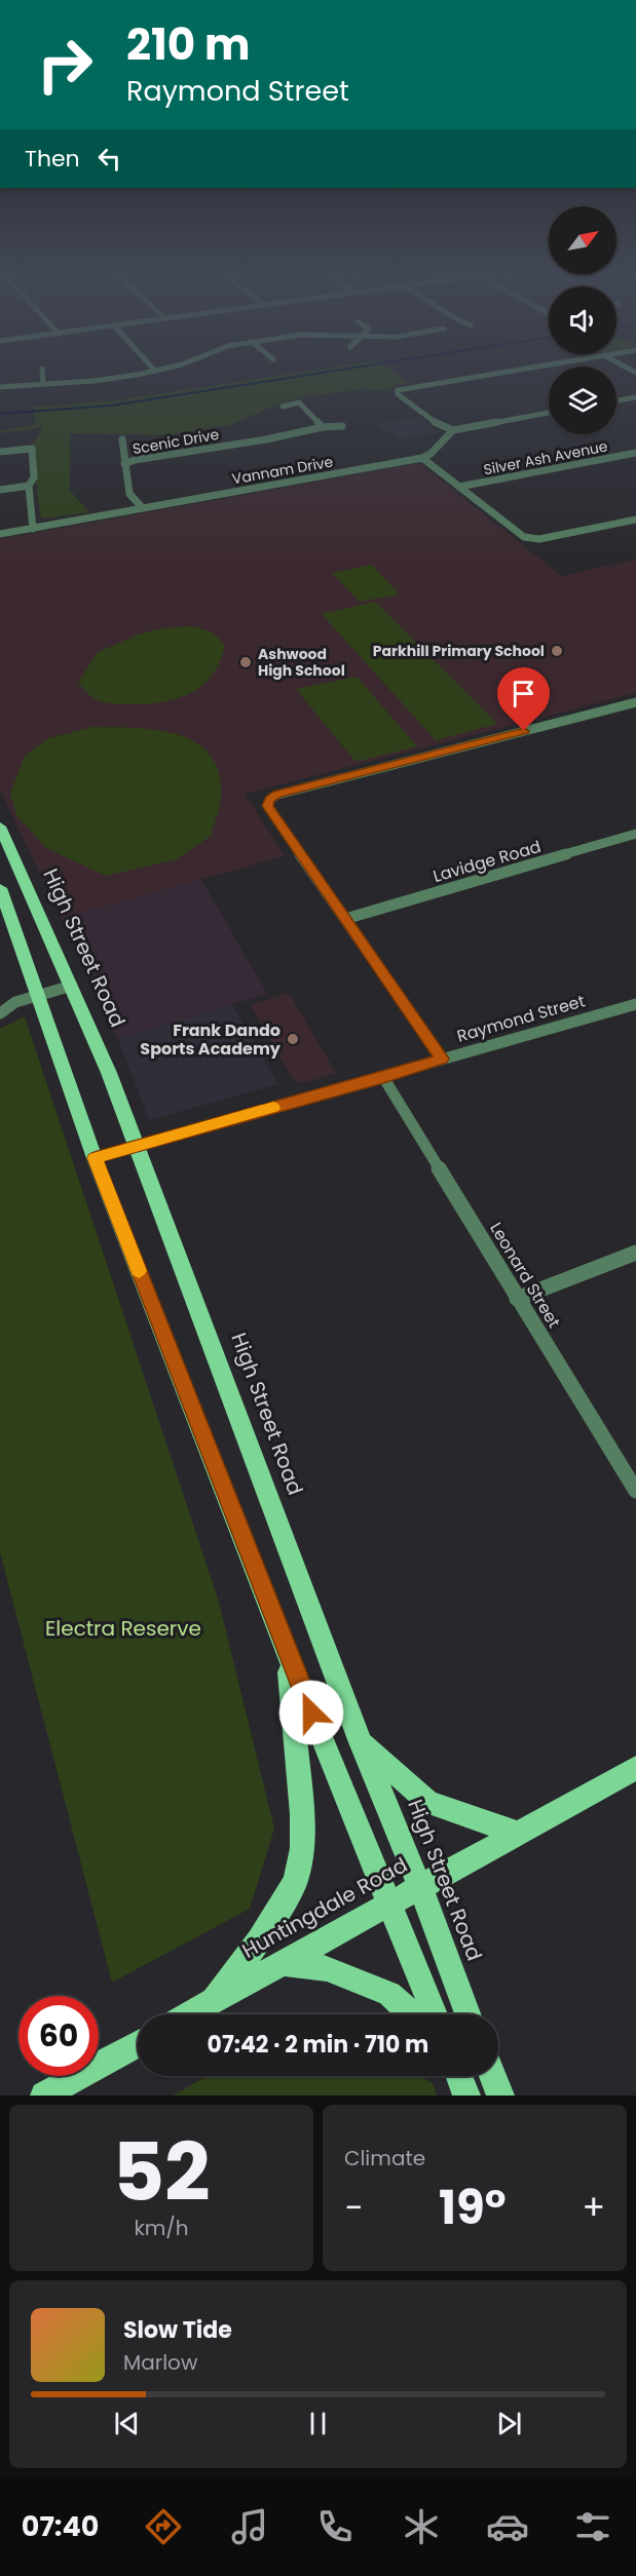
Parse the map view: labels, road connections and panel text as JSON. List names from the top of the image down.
{
  "streets": {
    "main road": ["High Street Road", "Huntingdale Road"],
    "street": [
      "Scenic Drive",
      "Silver Ash Avenue",
      "Vannam Drive",
      "Lavidge Road",
      "Raymond Street",
      "Leonard Street"
    ]
  },
  "crossings": [
    ["High Street Road", "Raymond Street"],
    ["High Street Road", "Huntingdale Road"],
    ["Raymond Street", "Leonard Street"]
  ],
  "parks": ["Electra Reserve"],
  "places": ["Parkhill Primary School", "Ashwood High School", "Frank Dando Sports Academy"],
  "north": "top right",
  "page": {
    "turn": ["210 m", "Raymond Street"],
    "then": "Then",
    "limit": "60",
    "trip": "07:42 · 2 min · 710 m",
    "tile": [
      ["52", "km/h"],
      "Climate"
    ],
    "heat": ["−", "19°", "+"],
    "song": ["Slow Tide", "Marlow"],
    "tabs": "07:40"
  }
}
